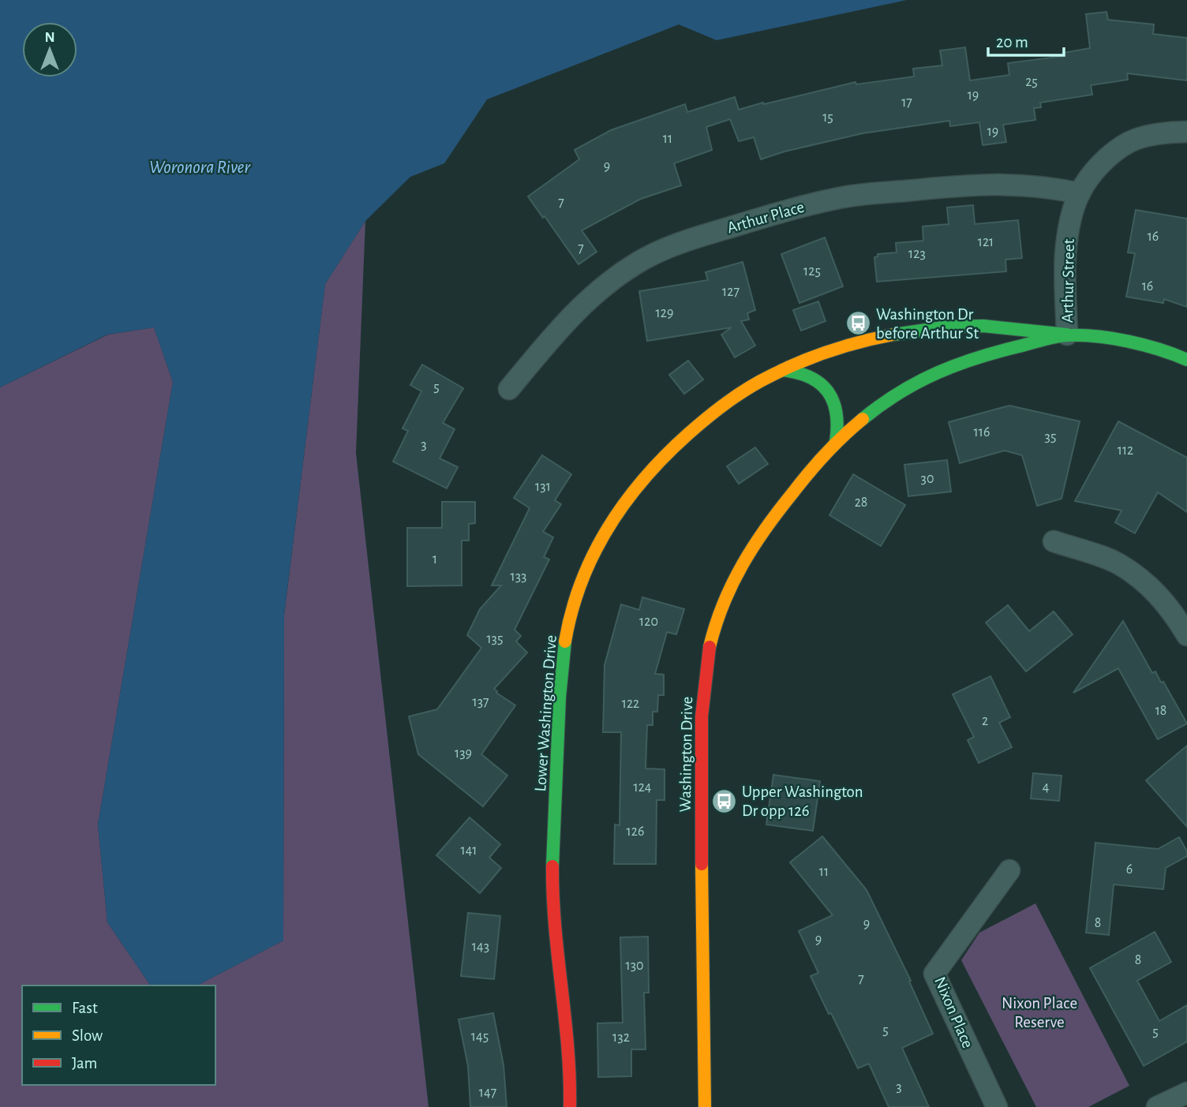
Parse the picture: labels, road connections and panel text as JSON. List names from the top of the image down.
{
  "streets": {
    "street": [
      "Arthur Place",
      "Arthur Street",
      "Lower Washington Drive",
      "Washington Drive",
      "Nixon Place"
    ]
  },
  "crossings": [
    ["Arthur Place", "Arthur Street"],
    ["Arthur Street", "Lower Washington Drive"],
    ["Arthur Street", "Washington Drive"],
    ["Lower Washington Drive", "Washington Drive"]
  ],
  "water": ["Woronora River"],
  "parks": ["Nixon Place Reserve"],
  "places": {
    "bus stop": ["Washington Dr before Arthur St", "Upper Washington Dr opp 126"]
  },
  "house_numbers": [
    "25",
    "19",
    "17",
    "15",
    "19",
    "11",
    "9",
    "7",
    "16",
    "121",
    "7",
    "123",
    "125",
    "16",
    "127",
    "129",
    "5",
    "116",
    "35",
    "3",
    "112",
    "30",
    "131",
    "28",
    "1",
    "133",
    "120",
    "135",
    "137",
    "122",
    "18",
    "2",
    "139",
    "124",
    "4",
    "126",
    "141",
    "6",
    "11",
    "8",
    "9",
    "9",
    "143",
    "8",
    "130",
    "7",
    "5",
    "5",
    "145",
    "132",
    "3",
    "147"
  ],
  "legend": ["Fast", "Slow", "Jam"],
  "scale_bar": "20 m",
  "north": "top"
}
